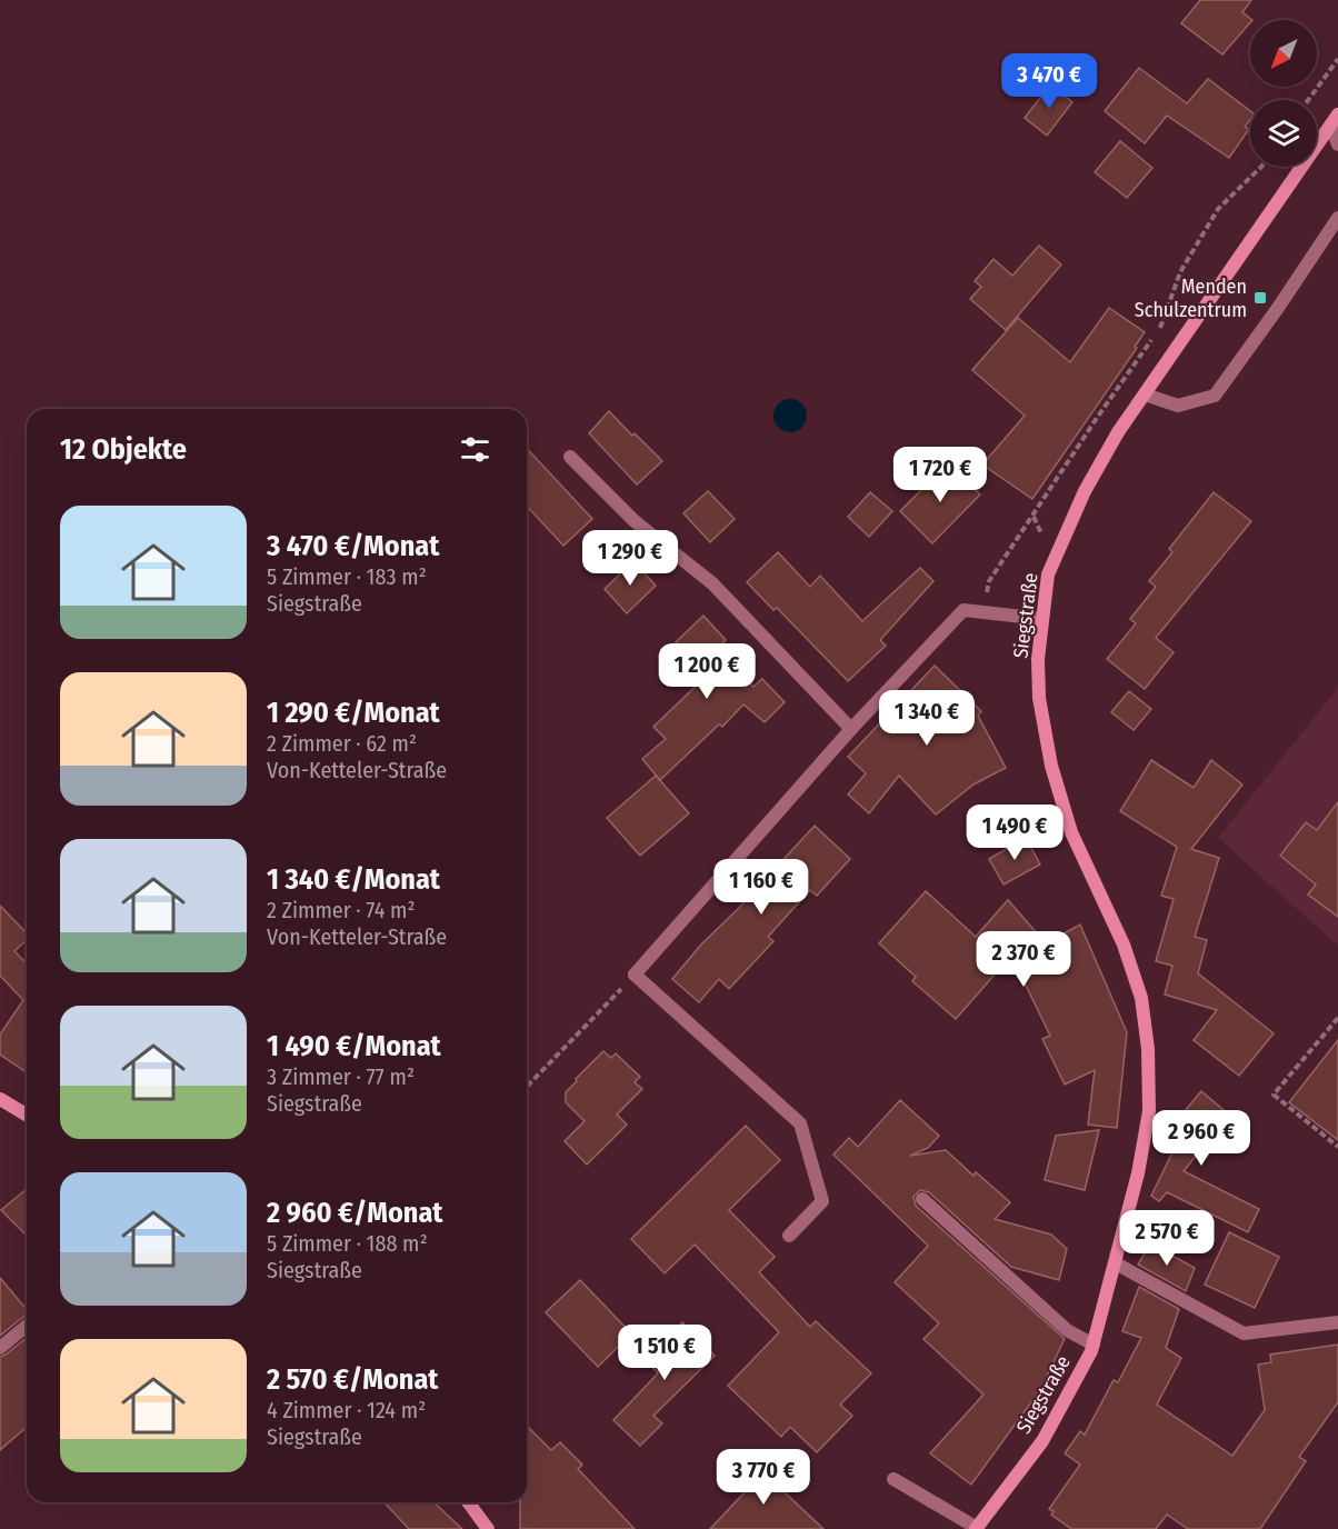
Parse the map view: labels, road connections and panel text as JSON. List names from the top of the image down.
{
  "streets": {
    "main road": ["Siegstraße"]
  },
  "places": {
    "transit": ["Menden Schulzentrum"]
  },
  "north": "bottom left",
  "page": {
    "price": [
      "3 470 €",
      "1 720 €",
      "1 290 €",
      "1 200 €",
      "1 340 €",
      "1 490 €",
      "1 160 €",
      "2 370 €",
      "2 960 €",
      "2 570 €",
      "1 510 €",
      "3 770 €"
    ],
    "heading": "12 Objekte",
    "list": [
      {
        "name": "3 470 €/Monat",
        "note": "5 Zimmer · 183 m² · Siegstraße"
      },
      {
        "name": "1 290 €/Monat",
        "note": "2 Zimmer · 62 m² · Von-Ketteler-Straße"
      },
      {
        "name": "1 340 €/Monat",
        "note": "2 Zimmer · 74 m² · Von-Ketteler-Straße"
      },
      {
        "name": "1 490 €/Monat",
        "note": "3 Zimmer · 77 m² · Siegstraße"
      },
      {
        "name": "2 960 €/Monat",
        "note": "5 Zimmer · 188 m² · Siegstraße"
      },
      {
        "name": "2 570 €/Monat",
        "note": "4 Zimmer · 124 m² · Siegstraße"
      }
    ]
  }
}
